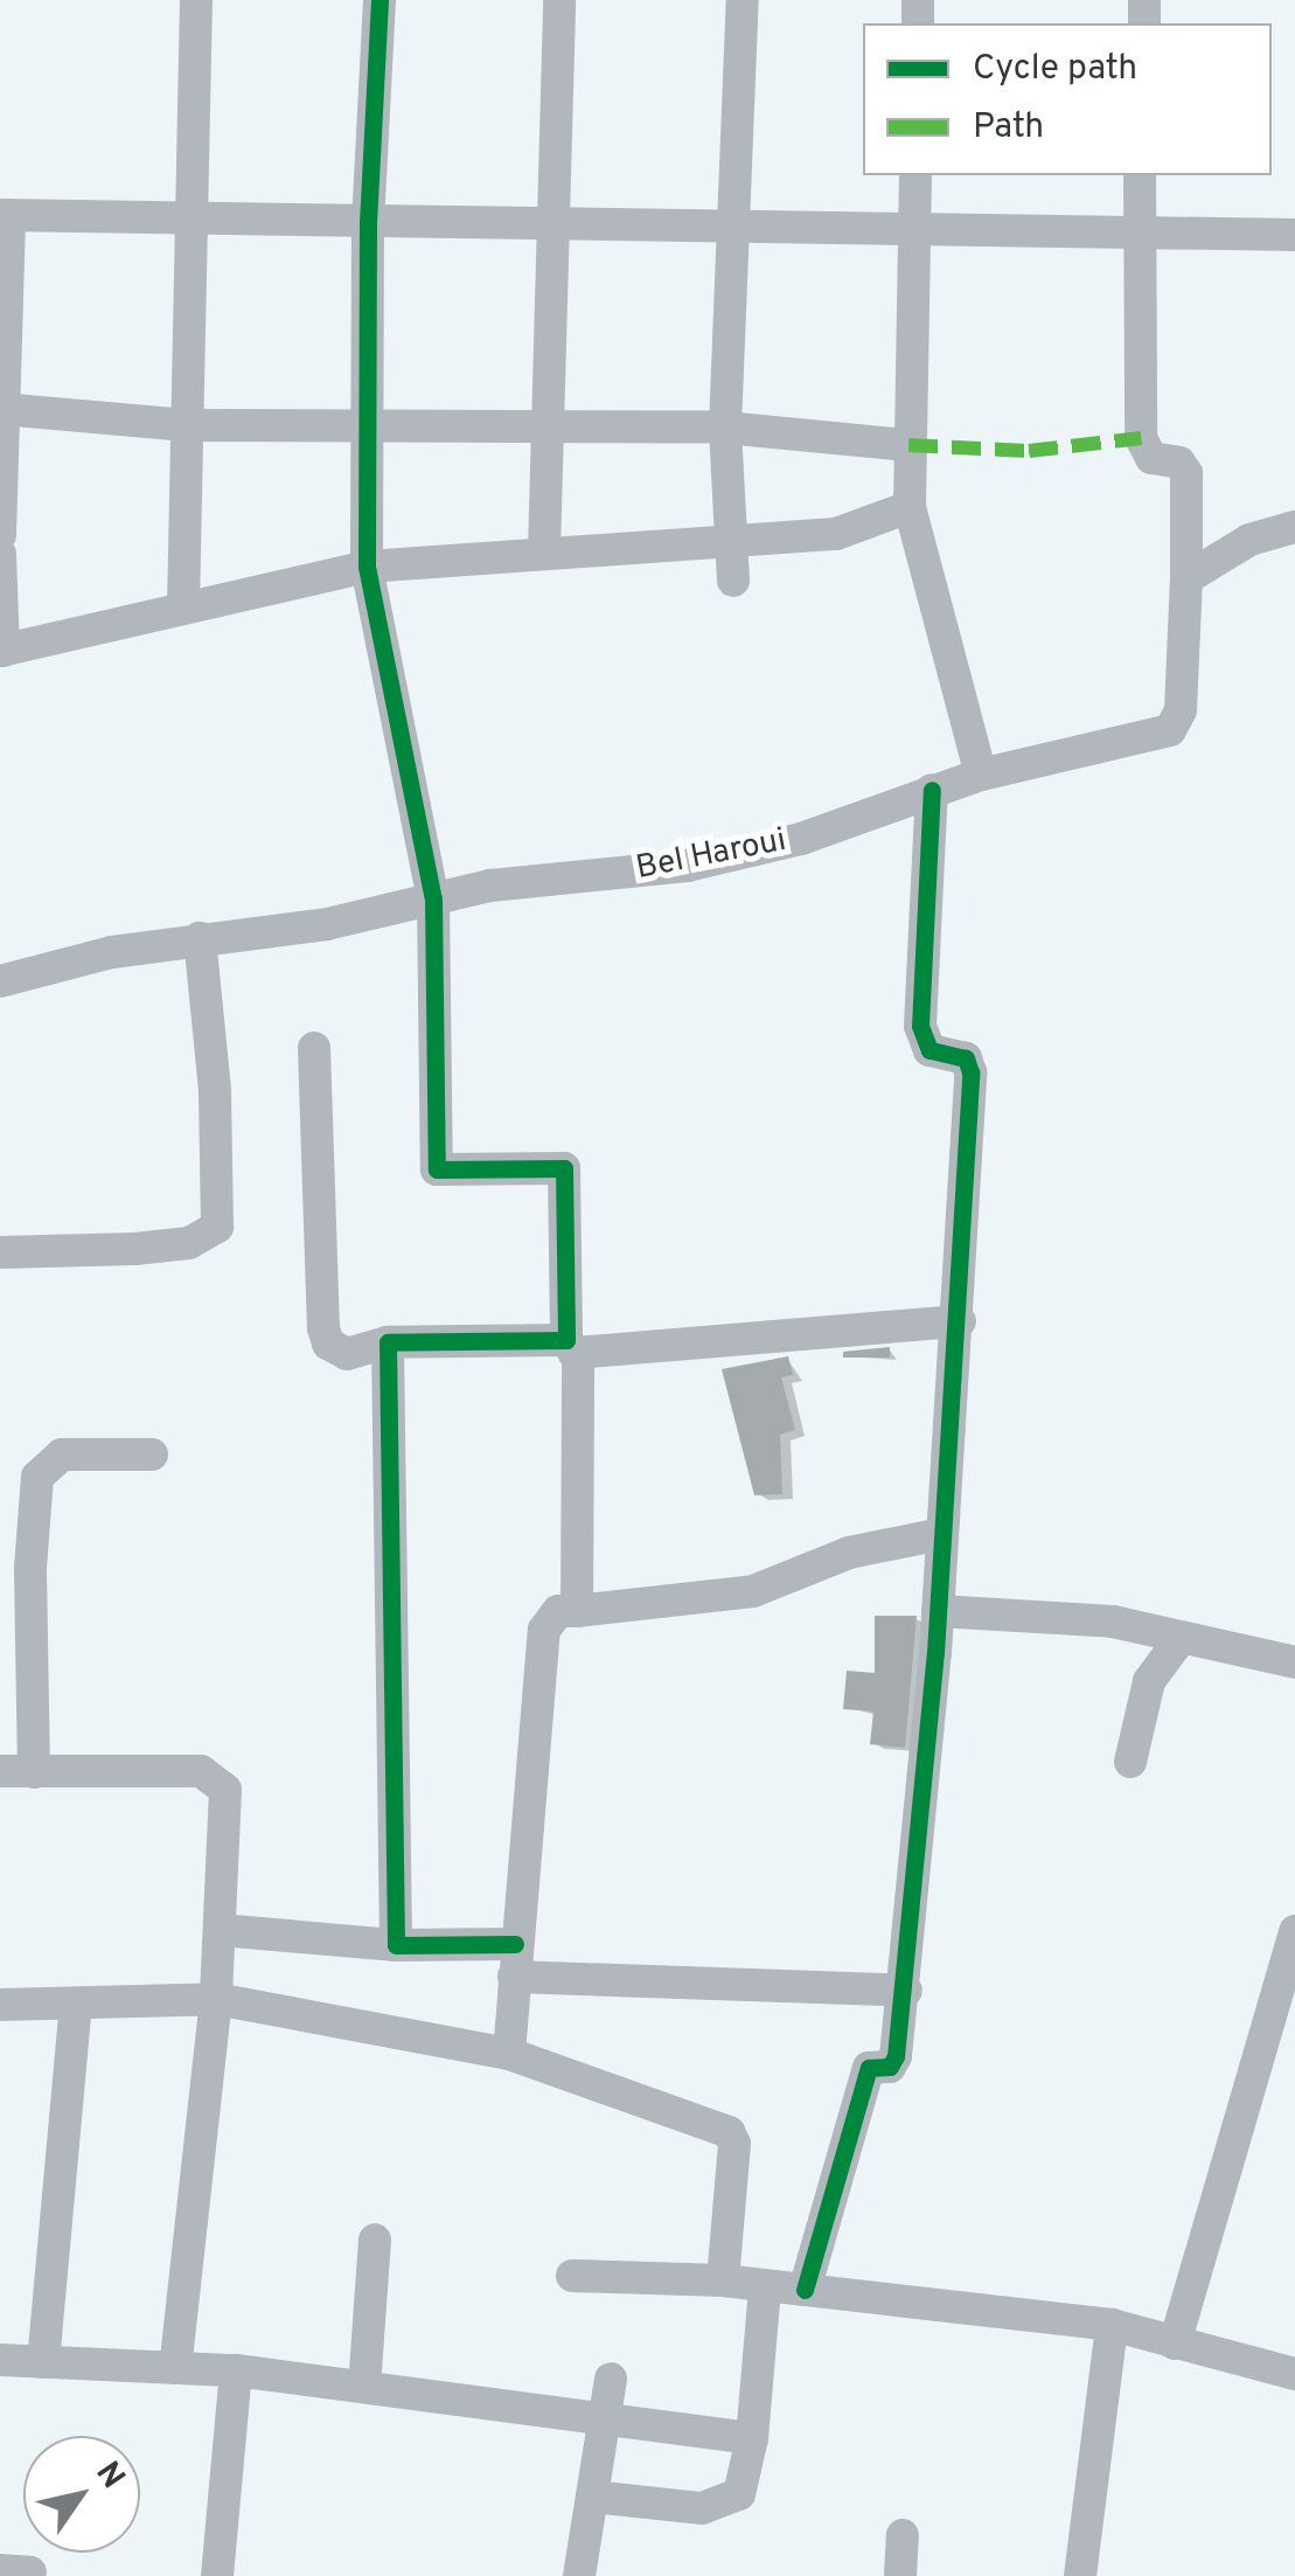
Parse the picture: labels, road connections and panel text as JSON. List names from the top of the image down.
{
  "streets": {
    "street": ["Bel Haroui"]
  },
  "legend": ["Cycle path", "Path"],
  "north": "top right"
}
